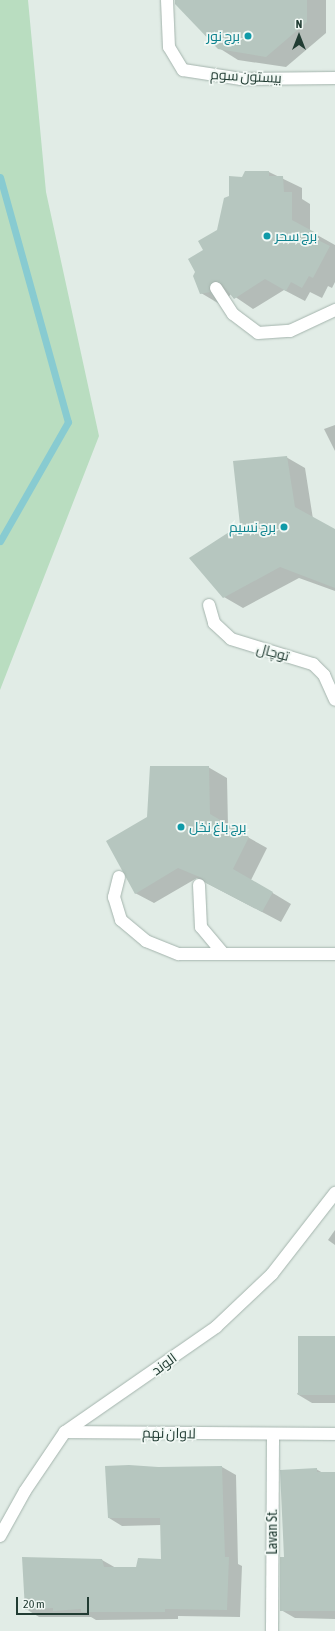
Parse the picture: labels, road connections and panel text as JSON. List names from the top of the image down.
{
  "streets": {
    "street": [
      "بیستون سوم",
      "توچال",
      "الوند",
      "لاوان نهم",
      "Lavan St."
    ]
  },
  "crossings": [
    ["الوند", "لاوان نهم"],
    ["لاوان نهم", "Lavan St."]
  ],
  "places": [
    "برج نور",
    "برج سحر",
    "برج نسیم",
    "برج باغ نخل"
  ],
  "scale_bar": "20 m",
  "north": "top"
}
